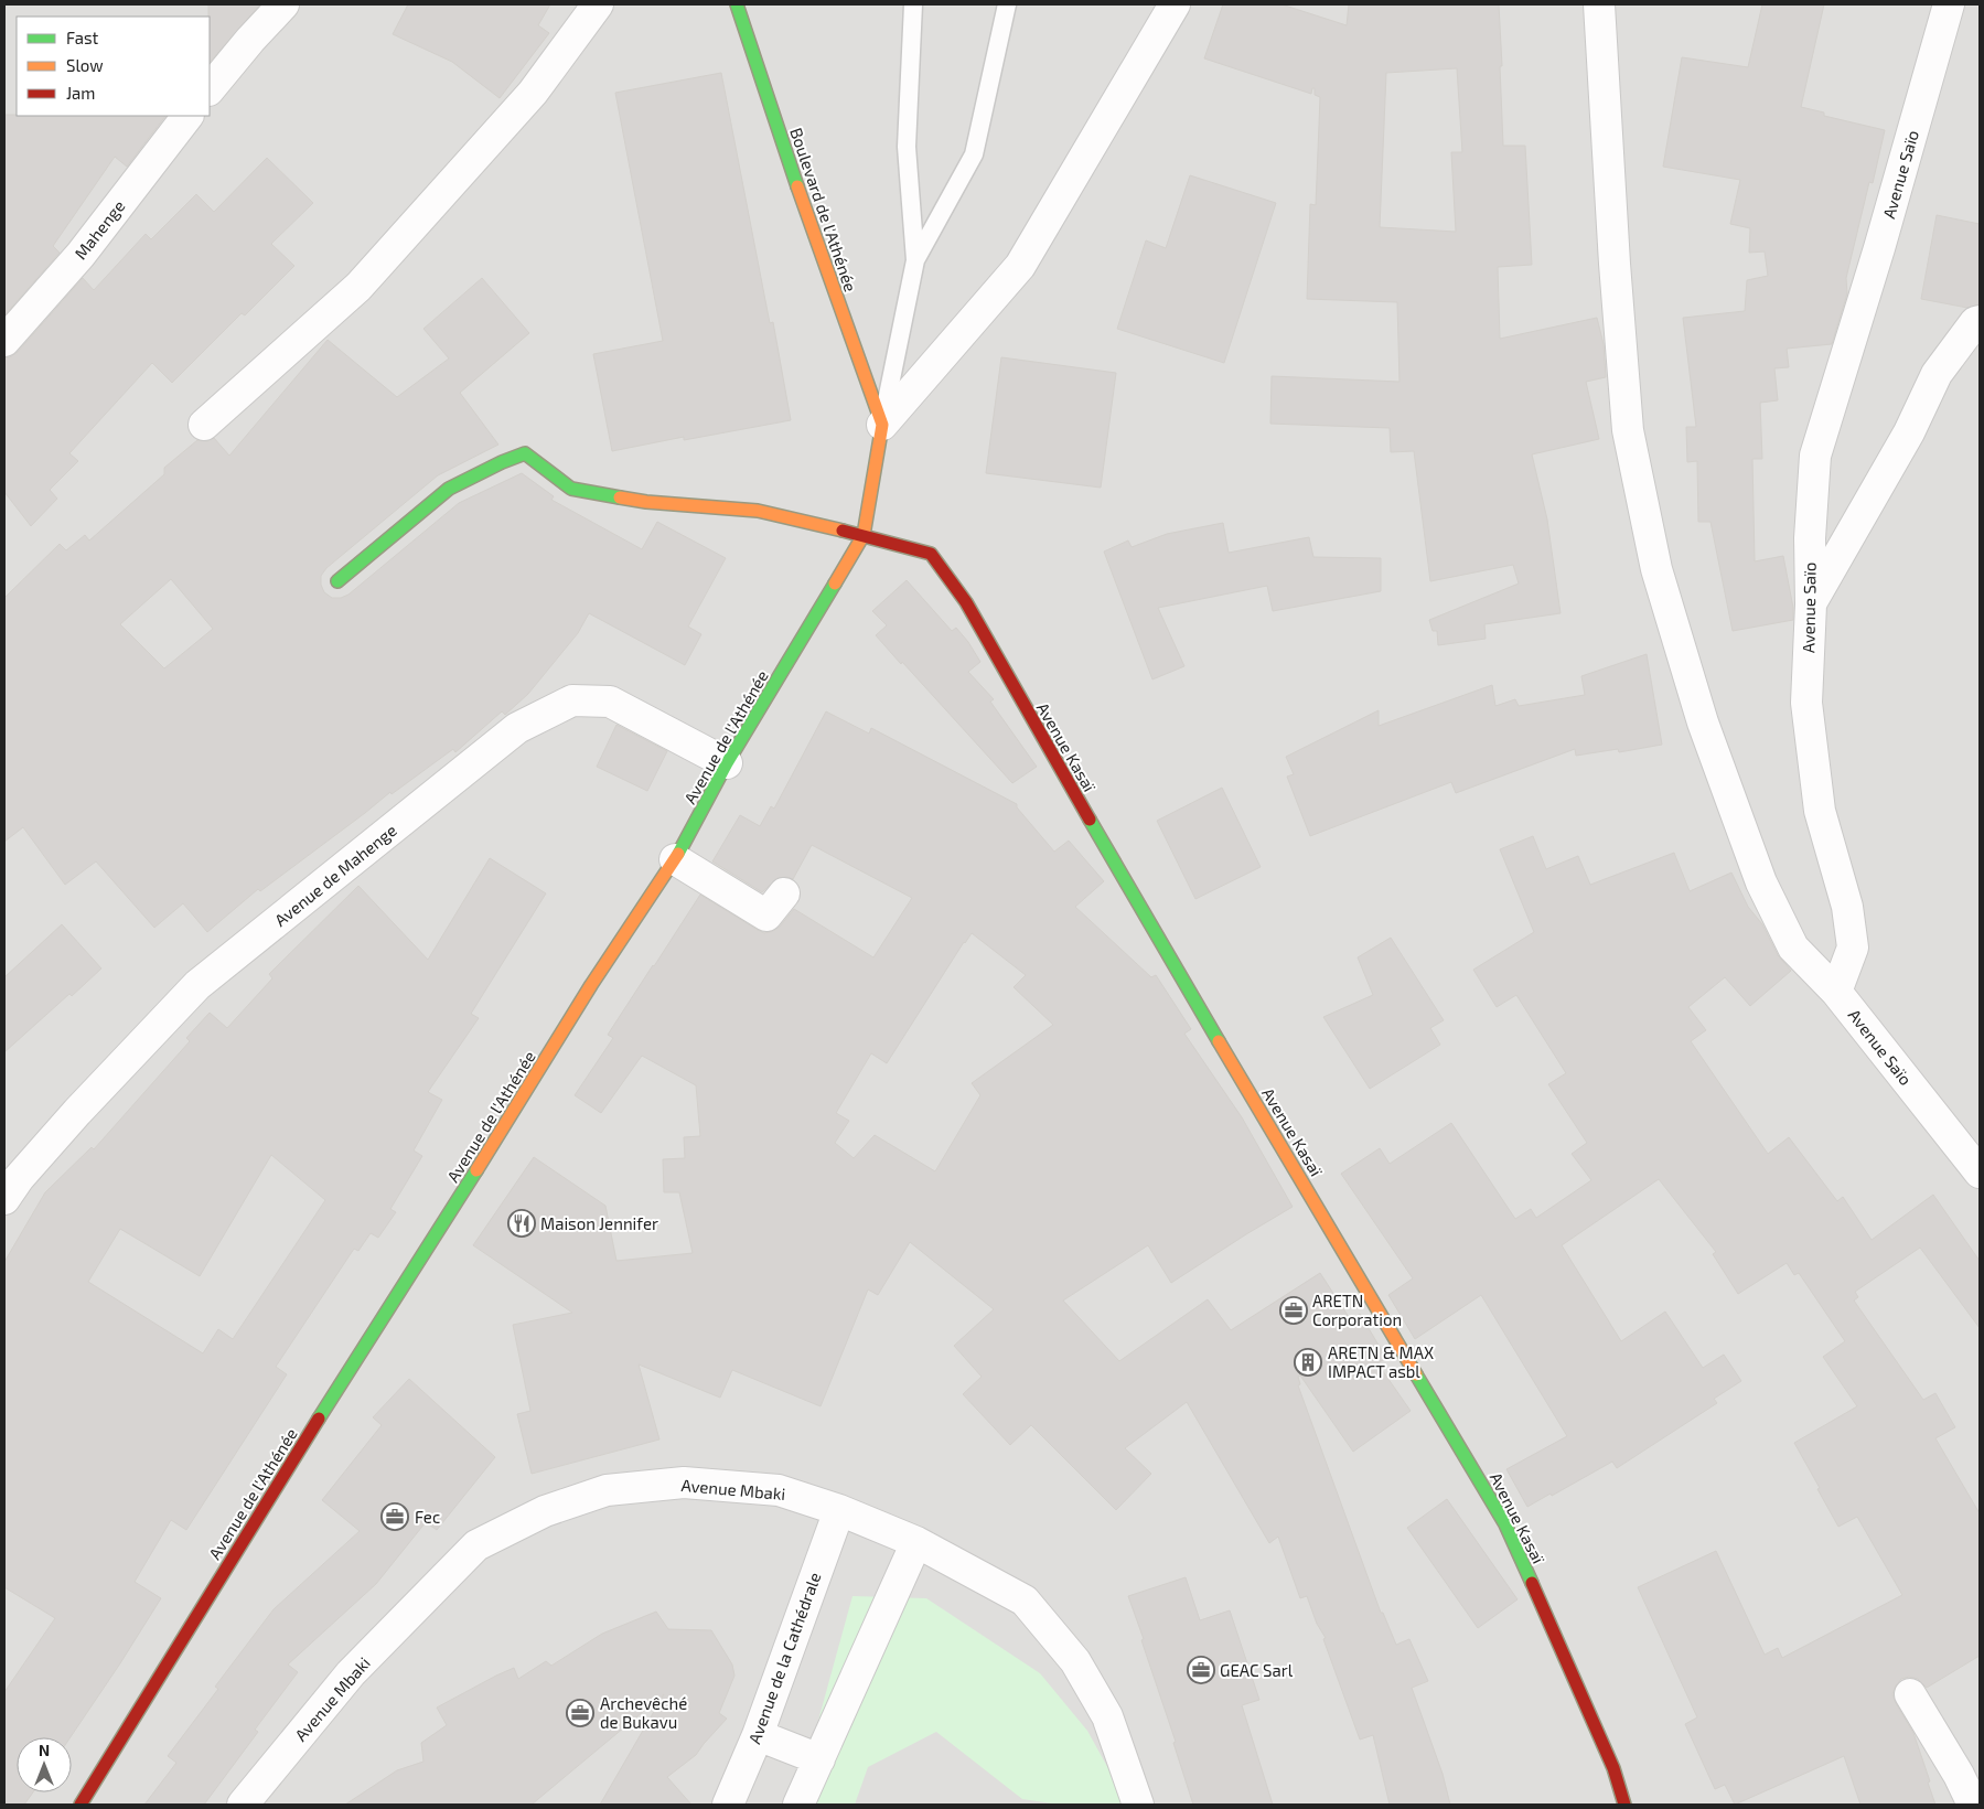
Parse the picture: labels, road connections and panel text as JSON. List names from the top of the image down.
{
  "streets": {
    "street": [
      "Avenue Saïo",
      "Boulevard de l'Athénée",
      "Mahenge",
      "Avenue de l'Athénée",
      "Avenue Kasaï",
      "Avenue de Mahenge",
      "Avenue Mbaki",
      "Avenue de la Cathédrale"
    ]
  },
  "crossings": [
    ["Boulevard de l'Athénée", "Avenue de l'Athénée"],
    ["Avenue de l'Athénée", "Avenue Kasaï"],
    ["Avenue de l'Athénée", "Avenue de Mahenge"],
    ["Avenue Mbaki", "Avenue de la Cathédrale"]
  ],
  "places": {
    "restaurant": ["Maison Jennifer"],
    "office": [
      "ARETN Corporation",
      "Fec",
      "GEAC Sarl",
      "Archevêché de Bukavu"
    ],
    "building": ["ARETN & MAX IMPACT asbl"]
  },
  "legend": ["Fast", "Slow", "Jam"],
  "north": "top"
}
